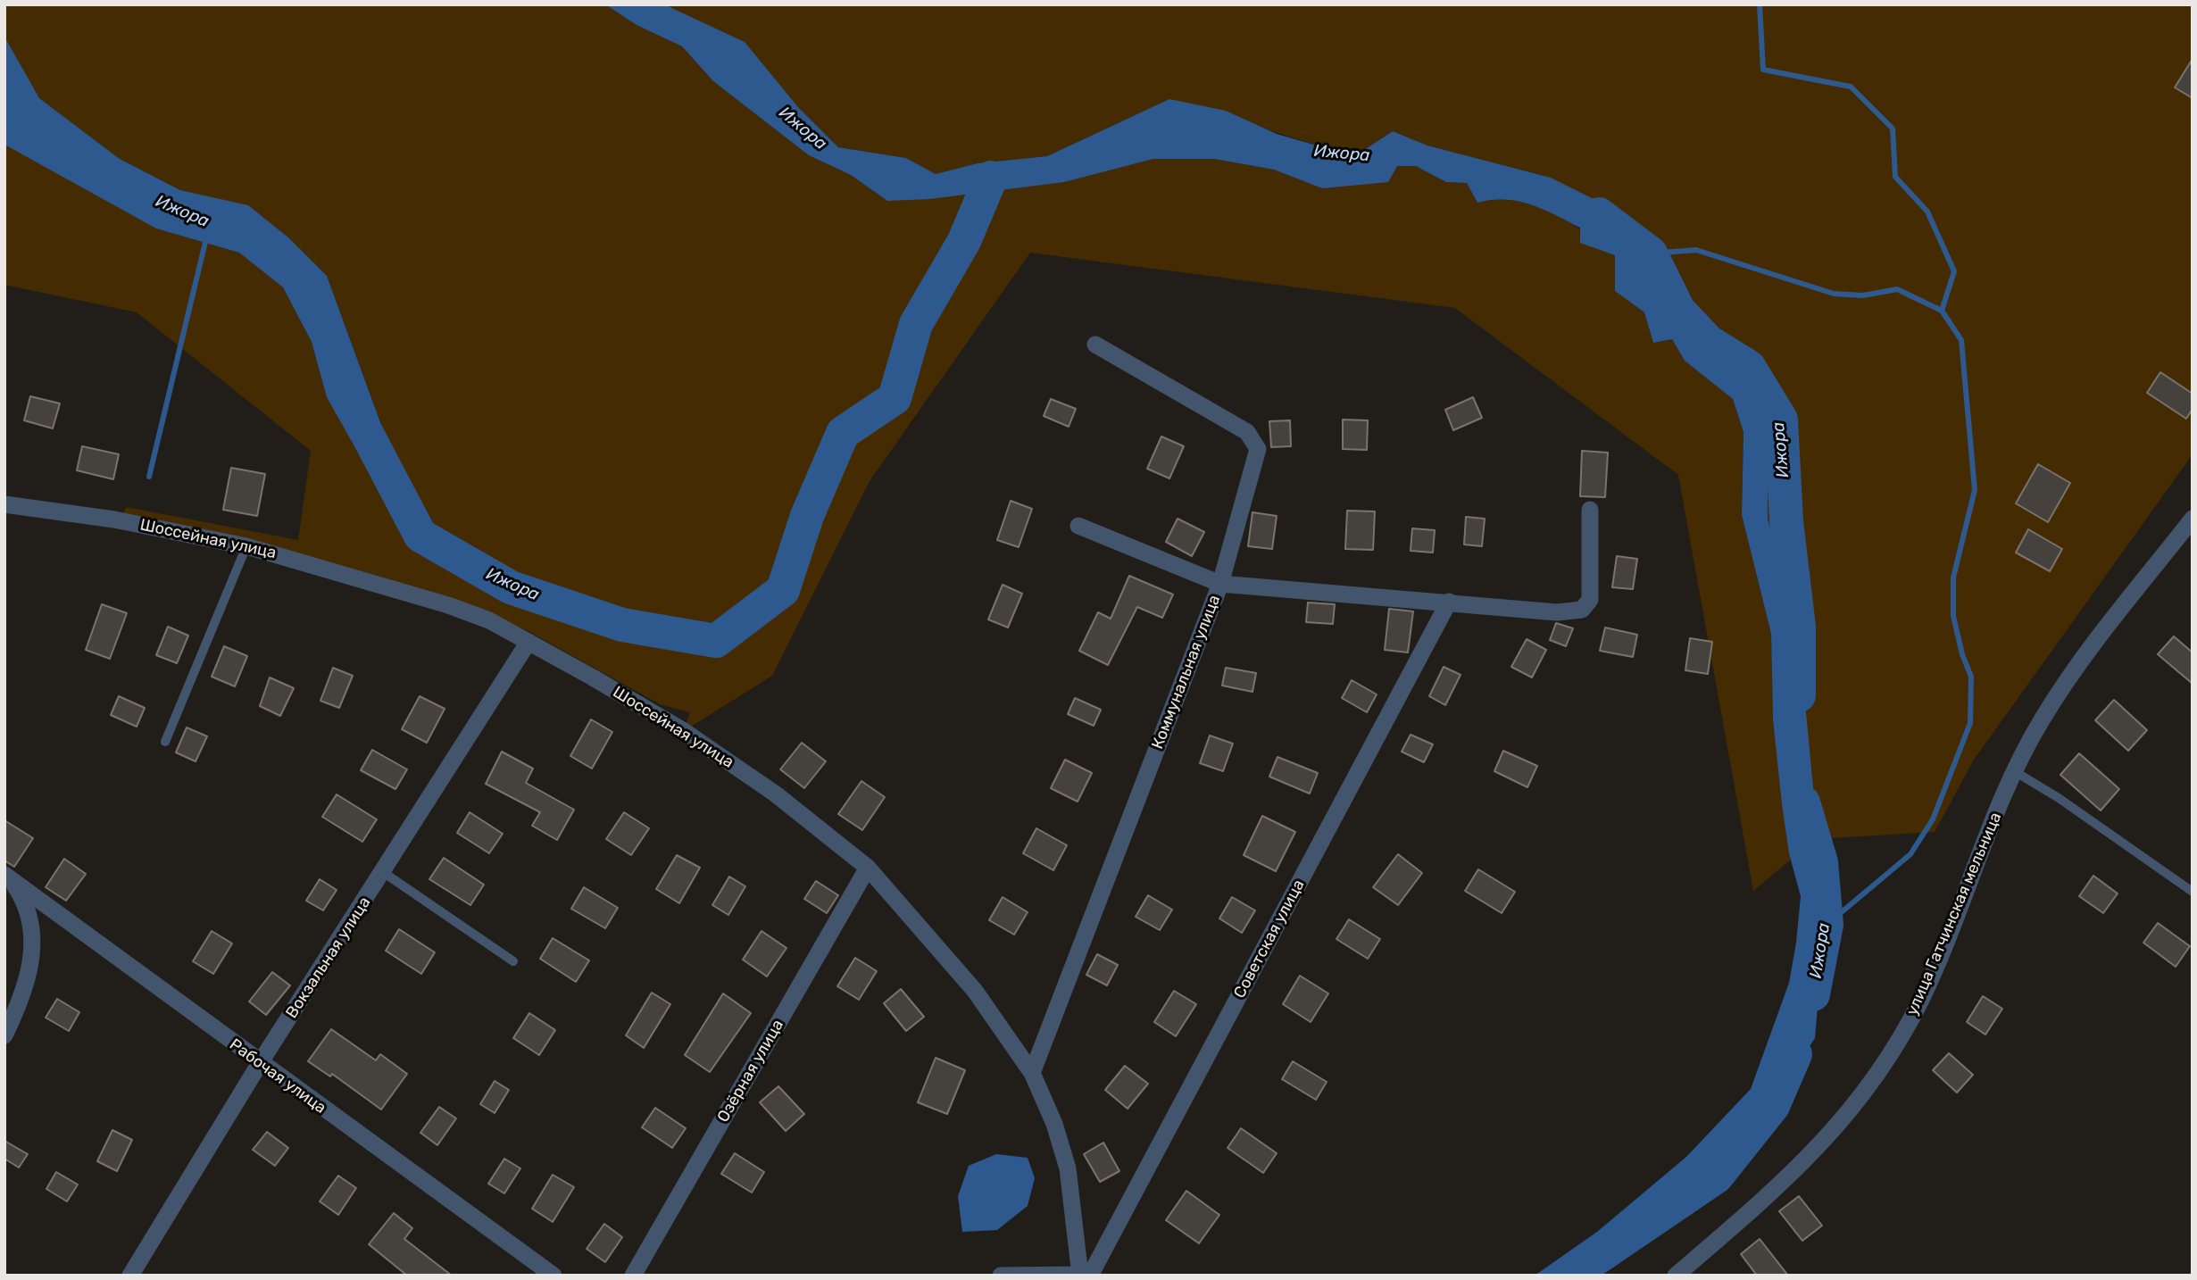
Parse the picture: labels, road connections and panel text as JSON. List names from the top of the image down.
{
  "streets": {
    "street": [
      "Шоссейная улица",
      "Коммунальная улица",
      "улица Гатчинская мельница",
      "Советская улица",
      "Вокзальная улица",
      "Озёрная улица",
      "Рабочая улица"
    ]
  },
  "crossings": [
    ["Шоссейная улица", "Коммунальная улица"],
    ["Шоссейная улица", "Советская улица"],
    ["Шоссейная улица", "Вокзальная улица"],
    ["Шоссейная улица", "Озёрная улица"],
    ["Вокзальная улица", "Рабочая улица"]
  ],
  "water": ["Ижора"]
}
